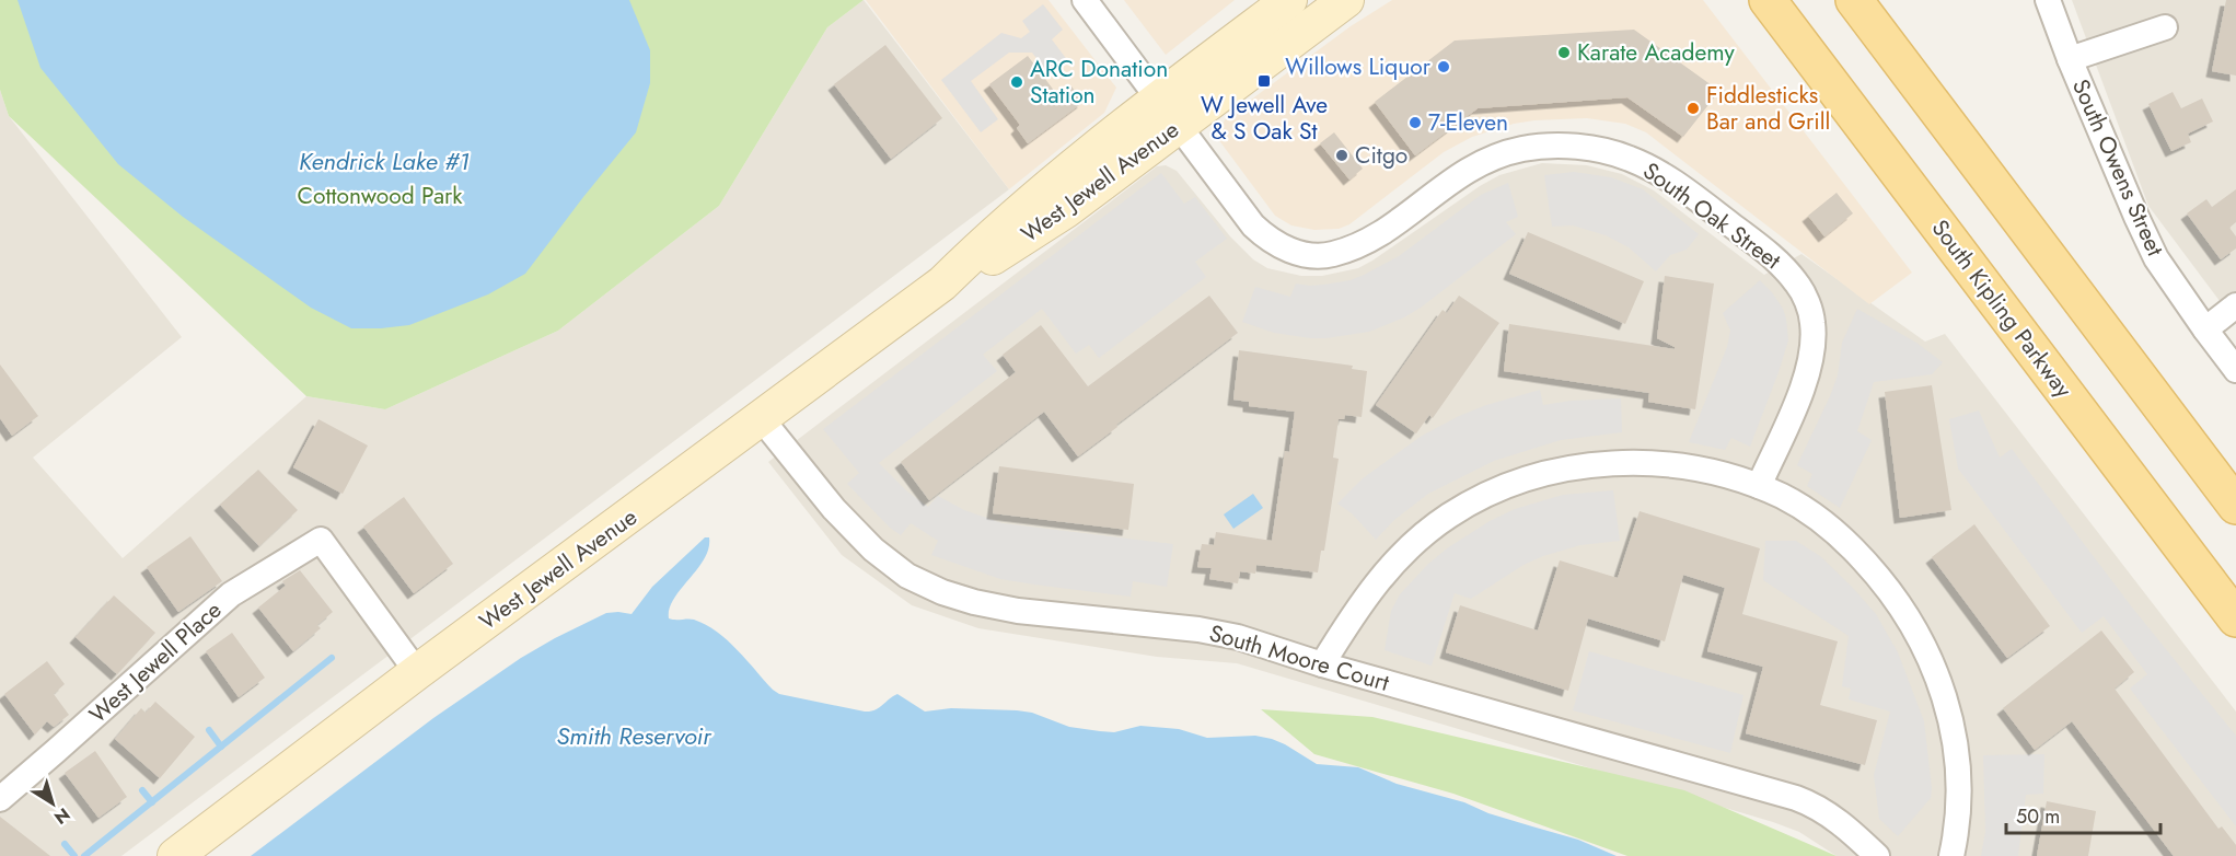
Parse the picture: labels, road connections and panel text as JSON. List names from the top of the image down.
{
  "streets": {
    "main road": ["West Jewell Avenue", "South Kipling Parkway"],
    "street": [
      "South Owens Street",
      "South Oak Street",
      "South Moore Court",
      "West Jewell Place"
    ]
  },
  "crossings": [
    ["West Jewell Avenue", "South Oak Street"],
    ["West Jewell Avenue", "South Moore Court"],
    ["West Jewell Avenue", "West Jewell Place"]
  ],
  "water": ["Kendrick Lake #1", "Smith Reservoir"],
  "parks": ["Cottonwood Park"],
  "places": {
    "other": [
      "Karate Academy",
      "Willows Liquor",
      "ARC Donation Station",
      "Fiddlesticks Bar and Grill",
      "7-Eleven",
      "Citgo"
    ],
    "transit": ["W Jewell Ave & S Oak St"]
  },
  "scale_bar": "50 m",
  "north": "bottom right"
}
